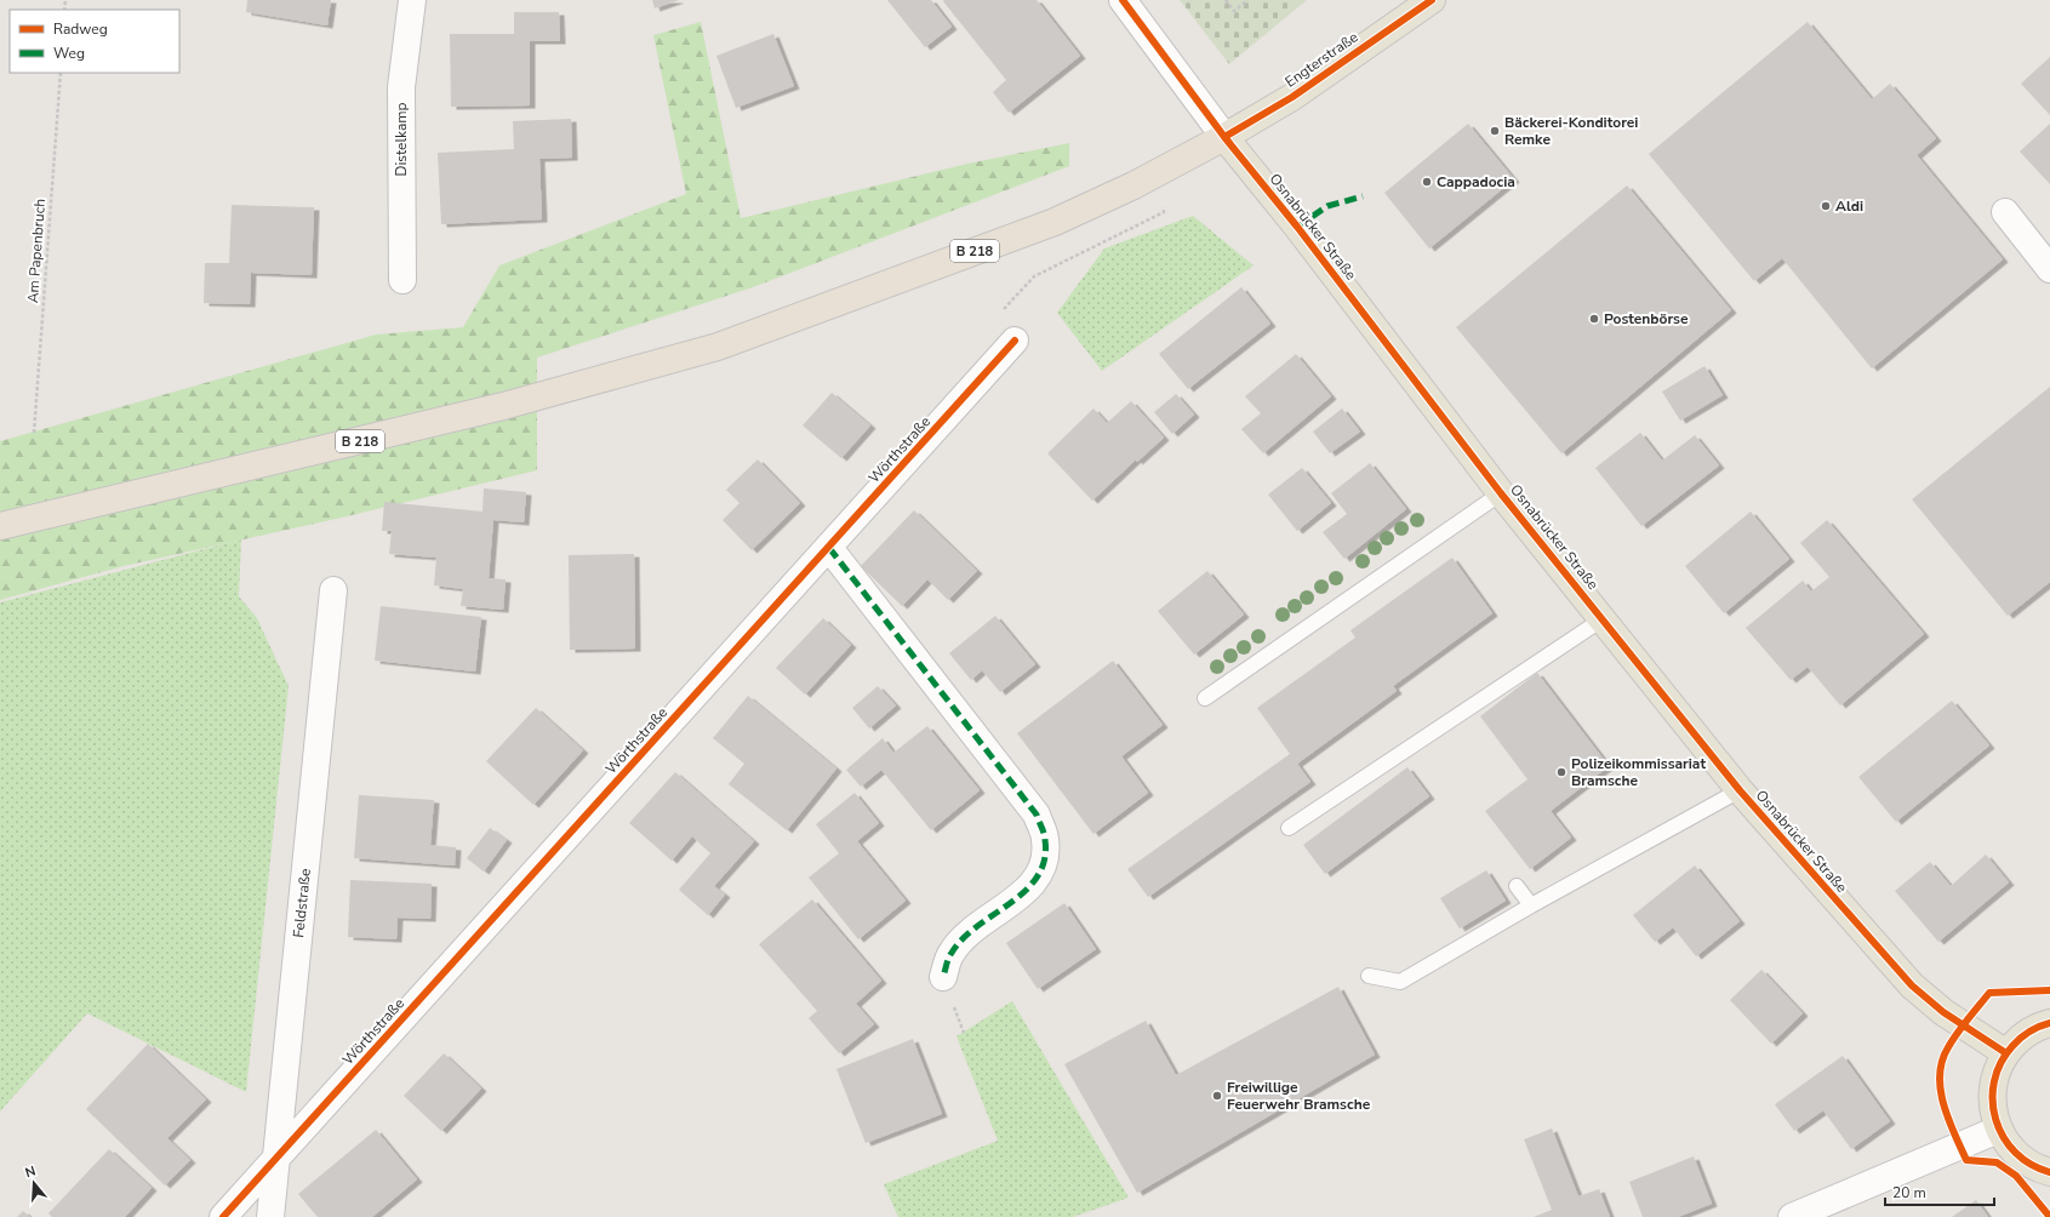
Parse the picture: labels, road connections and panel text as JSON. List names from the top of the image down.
{
  "streets": {
    "highway": ["B 218"],
    "main road": ["Engterstraße", "Osnabrücker Straße"],
    "street": ["Distelkamp", "Wörthstraße", "Feldstraße"],
    "path": ["Am Papenbruch"]
  },
  "crossings": [
    ["Engterstraße", "Osnabrücker Straße"],
    ["Engterstraße", "B 218"],
    ["Osnabrücker Straße", "B 218"],
    ["Wörthstraße", "Feldstraße"]
  ],
  "places": [
    "Bäckerei-Konditorei Remke",
    "Cappadocia",
    "Aldi",
    "Postenbörse",
    "Polizeikommissariat Bramsche",
    "Freiwillige Feuerwehr Bramsche"
  ],
  "legend": ["Radweg", "Weg"],
  "scale_bar": "20 m",
  "north": "top"
}
